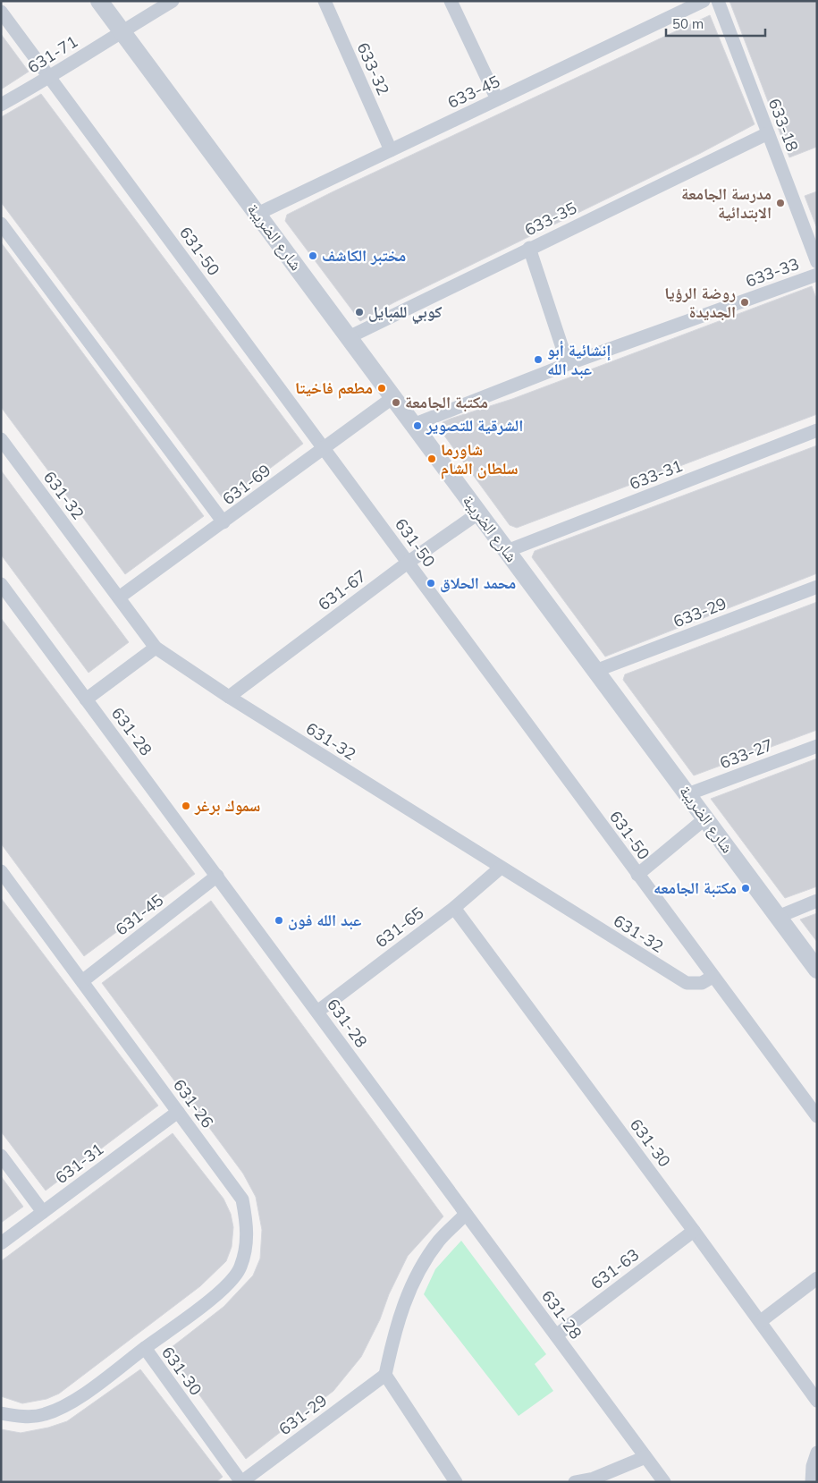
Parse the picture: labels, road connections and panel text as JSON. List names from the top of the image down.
{
  "streets": {
    "street": [
      "631-71",
      "633-32",
      "633-45",
      "633-18",
      "633-35",
      "شارع الضريبة",
      "631-50",
      "633-33",
      "633-31",
      "631-69",
      "631-32",
      "631-67",
      "633-29",
      "631-28",
      "633-27",
      "631-45",
      "631-65",
      "631-26",
      "631-30",
      "631-31",
      "631-63",
      "631-29"
    ]
  },
  "crossings": [
    ["631-71", "شارع الضريبة"],
    ["631-71", "631-50"],
    ["633-32", "633-45"],
    ["633-45", "شارع الضريبة"],
    ["633-18", "633-35"],
    ["633-35", "شارع الضريبة"],
    ["شارع الضريبة", "633-33"],
    ["شارع الضريبة", "633-31"],
    ["شارع الضريبة", "631-69"],
    ["شارع الضريبة", "631-67"],
    ["شارع الضريبة", "633-29"],
    ["شارع الضريبة", "633-27"],
    ["631-50", "631-69"],
    ["631-50", "631-32"],
    ["631-50", "631-67"],
    ["631-69", "631-32"],
    ["631-32", "631-67"],
    ["631-32", "631-65"],
    ["631-28", "631-45"],
    ["631-28", "631-65"],
    ["631-28", "631-63"],
    ["631-45", "631-26"],
    ["631-65", "631-30"],
    ["631-26", "631-30"],
    ["631-26", "631-31"],
    ["631-30", "631-63"],
    ["631-30", "631-29"]
  ],
  "places": [
    "مدرسة الجامعة الابتدائية",
    "مختبر الكاشف",
    "روضة الرؤيا الجديدة",
    "كوبي للمبايل",
    "إنشائية أبو عبد الله",
    "مطعم فاخيتا",
    "مكتبة الجامعة",
    "الشرقية للتصوير",
    "شاورما سلطان الشام",
    "محمد الحلاق",
    "سموك برغر",
    "مكتبة الجامعه",
    "عبد الله فون"
  ],
  "scale_bar": "50 m"
}
